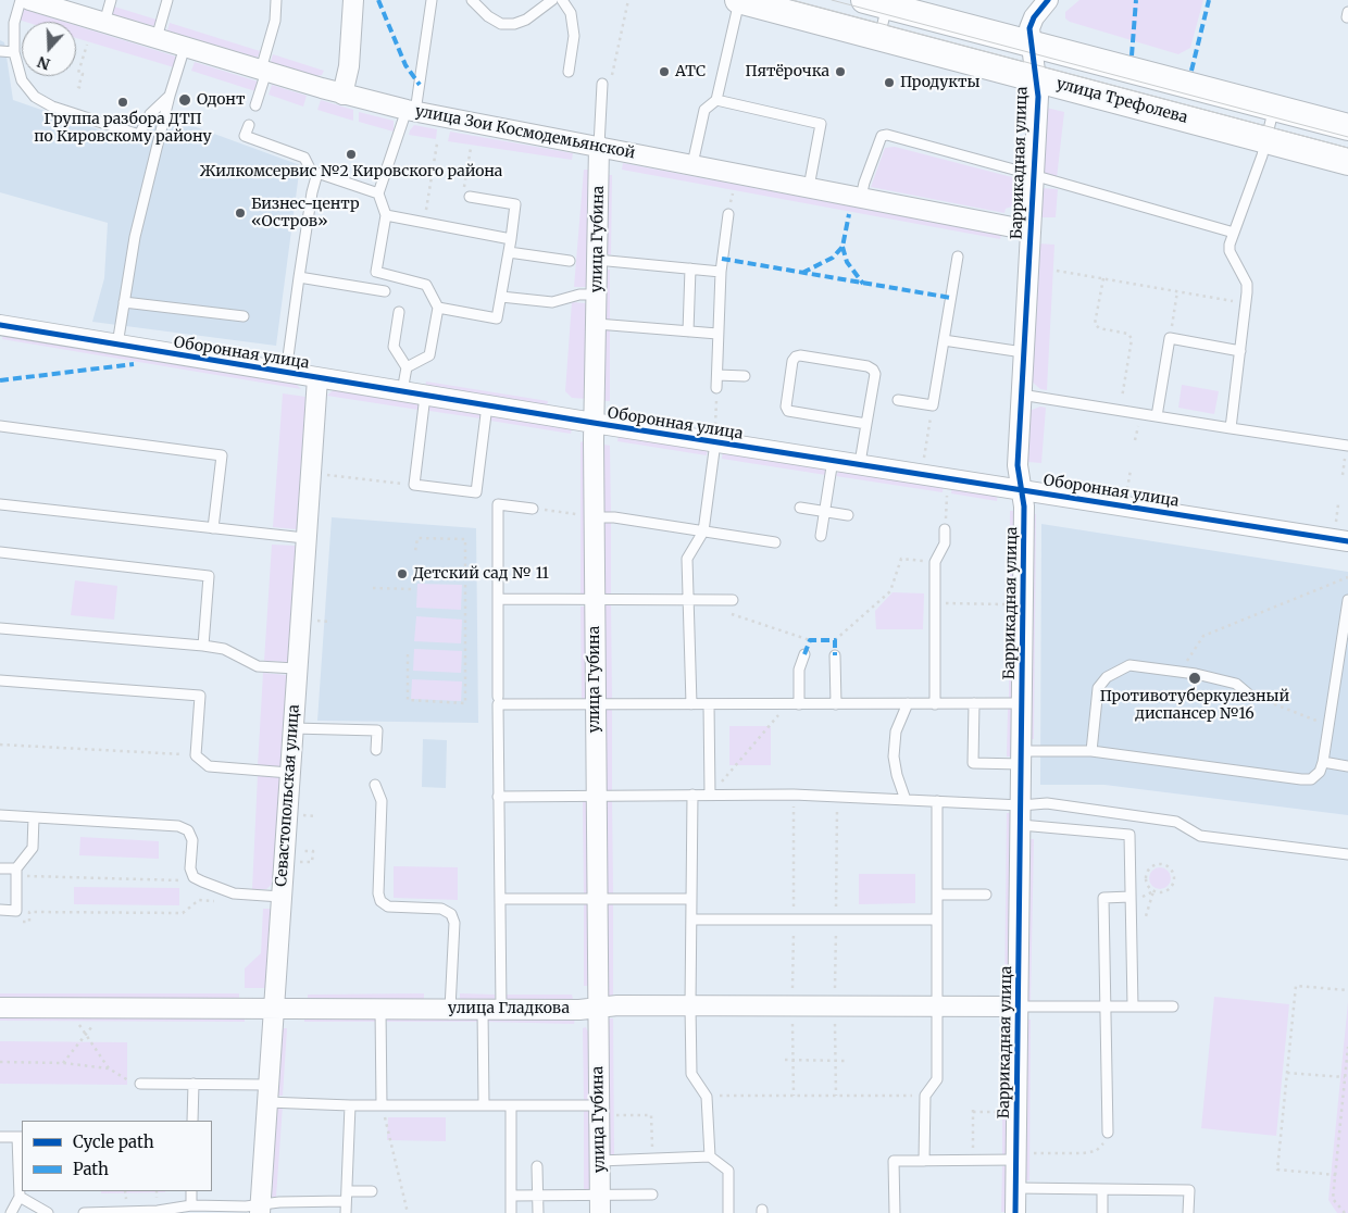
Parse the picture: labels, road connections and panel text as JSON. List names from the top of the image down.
{
  "streets": {
    "street": [
      "улица Трефолева",
      "улица Зои Космодемьянской",
      "Баррикадная улица",
      "улица Губина",
      "Оборонная улица",
      "Севастопольская улица",
      "улица Гладкова"
    ]
  },
  "crossings": [
    ["улица Трефолева", "Баррикадная улица"],
    ["улица Зои Космодемьянской", "Баррикадная улица"],
    ["улица Зои Космодемьянской", "улица Губина"],
    ["Баррикадная улица", "Оборонная улица"],
    ["Баррикадная улица", "улица Гладкова"],
    ["улица Губина", "Оборонная улица"],
    ["улица Губина", "улица Гладкова"],
    ["Оборонная улица", "Севастопольская улица"],
    ["Севастопольская улица", "улица Гладкова"]
  ],
  "places": [
    "АТС",
    "Пятёрочка",
    "Продукты",
    "Одонт",
    "Группа разбора ДТП по Кировскому району",
    "Жилкомсервис №2 Кировского района",
    "Бизнес-центр «Остров»",
    "Детский сад № 11",
    "Противотуберкулезный диспансер №16"
  ],
  "legend": ["Cycle path", "Path"],
  "north": "bottom"
}
